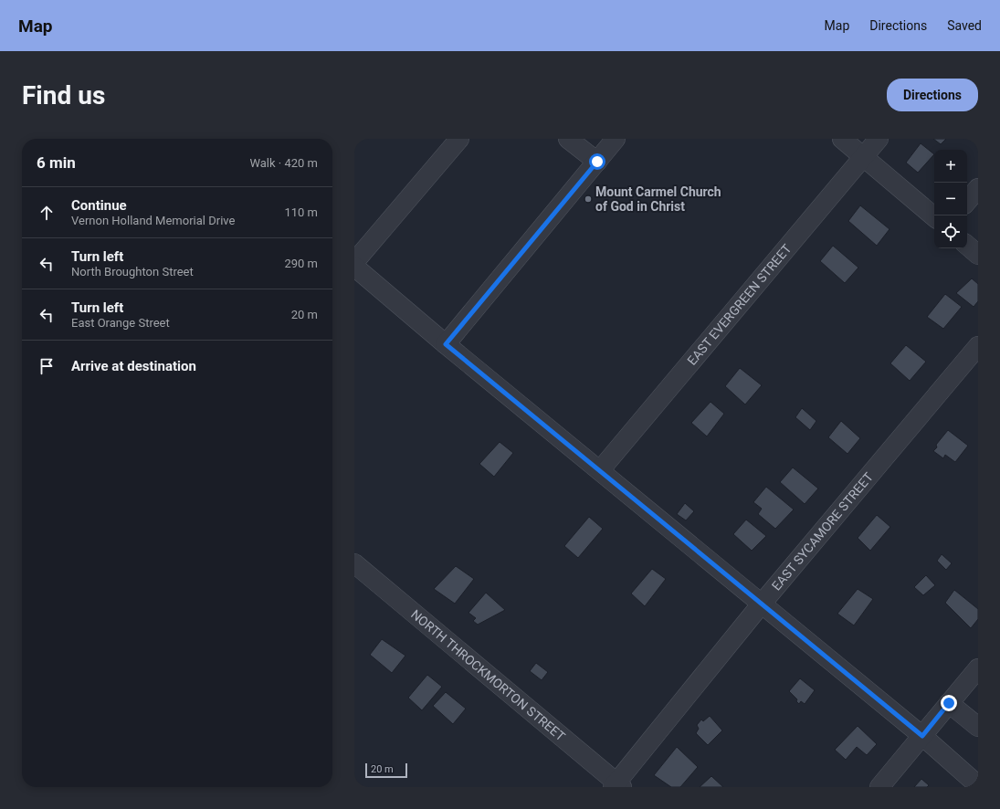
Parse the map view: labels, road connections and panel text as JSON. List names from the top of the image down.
{
  "streets": {
    "street": ["EAST EVERGREEN STREET", "EAST SYCAMORE STREET", "NORTH THROCKMORTON STREET"]
  },
  "crossings": [
    ["EAST SYCAMORE STREET", "NORTH THROCKMORTON STREET"]
  ],
  "places": ["Mount Carmel Church of God in Christ"],
  "scale_bar": "20 m",
  "page": {
    "header": "Map",
    "nav": ["Map", "Directions", "Saved"],
    "buttons": "Directions",
    "title": "Find us",
    "heading": ["6 min", "Walk · 420 m"],
    "map_buttons": ["+", "−"],
    "list": [
      ["Continue", "Vernon Holland Memorial Drive", "110 m"],
      ["Turn left", "North Broughton Street", "290 m"],
      ["Turn left", "East Orange Street", "20 m"],
      "Arrive at destination"
    ],
    "scale": "20 m"
  }
}
